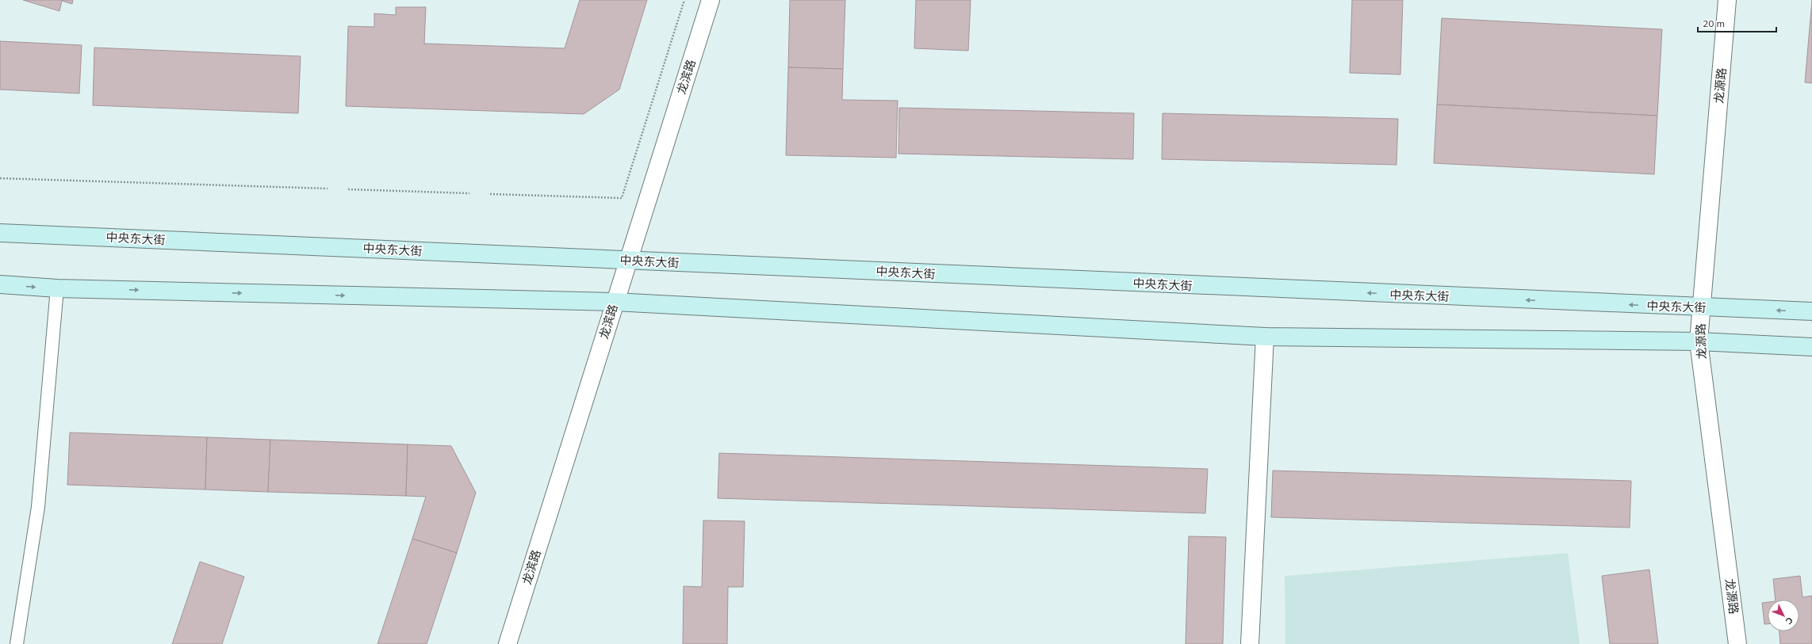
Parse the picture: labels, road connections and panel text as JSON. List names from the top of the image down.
{
  "streets": {
    "main road": ["中央东大街"],
    "street": ["龙滨路", "龙源路"]
  },
  "crossings": [
    ["龙滨路", "中央东大街"],
    ["龙源路", "中央东大街"]
  ],
  "scale_bar": "20 m",
  "north": "bottom right"
}
